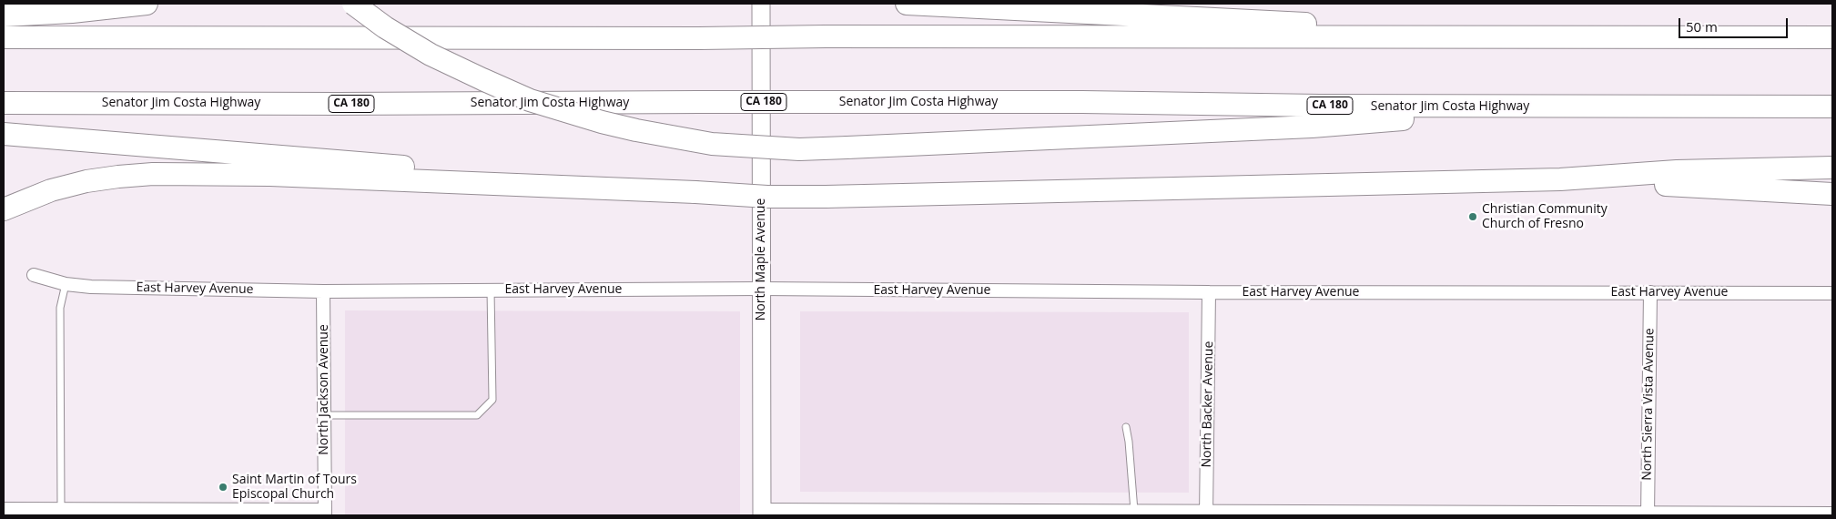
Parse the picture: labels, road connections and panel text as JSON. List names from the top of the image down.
{
  "streets": {
    "highway": ["CA 180", "Senator Jim Costa Highway"],
    "street": [
      "North Maple Avenue",
      "East Harvey Avenue",
      "North Jackson Avenue",
      "North Backer Avenue",
      "North Sierra Vista Avenue"
    ]
  },
  "crossings": [
    ["North Maple Avenue", "East Harvey Avenue"],
    ["East Harvey Avenue", "North Jackson Avenue"],
    ["East Harvey Avenue", "North Backer Avenue"],
    ["East Harvey Avenue", "North Sierra Vista Avenue"]
  ],
  "places": ["Christian Community Church of Fresno", "Saint Martin of Tours Episcopal Church"],
  "scale_bar": "50 m"
}
